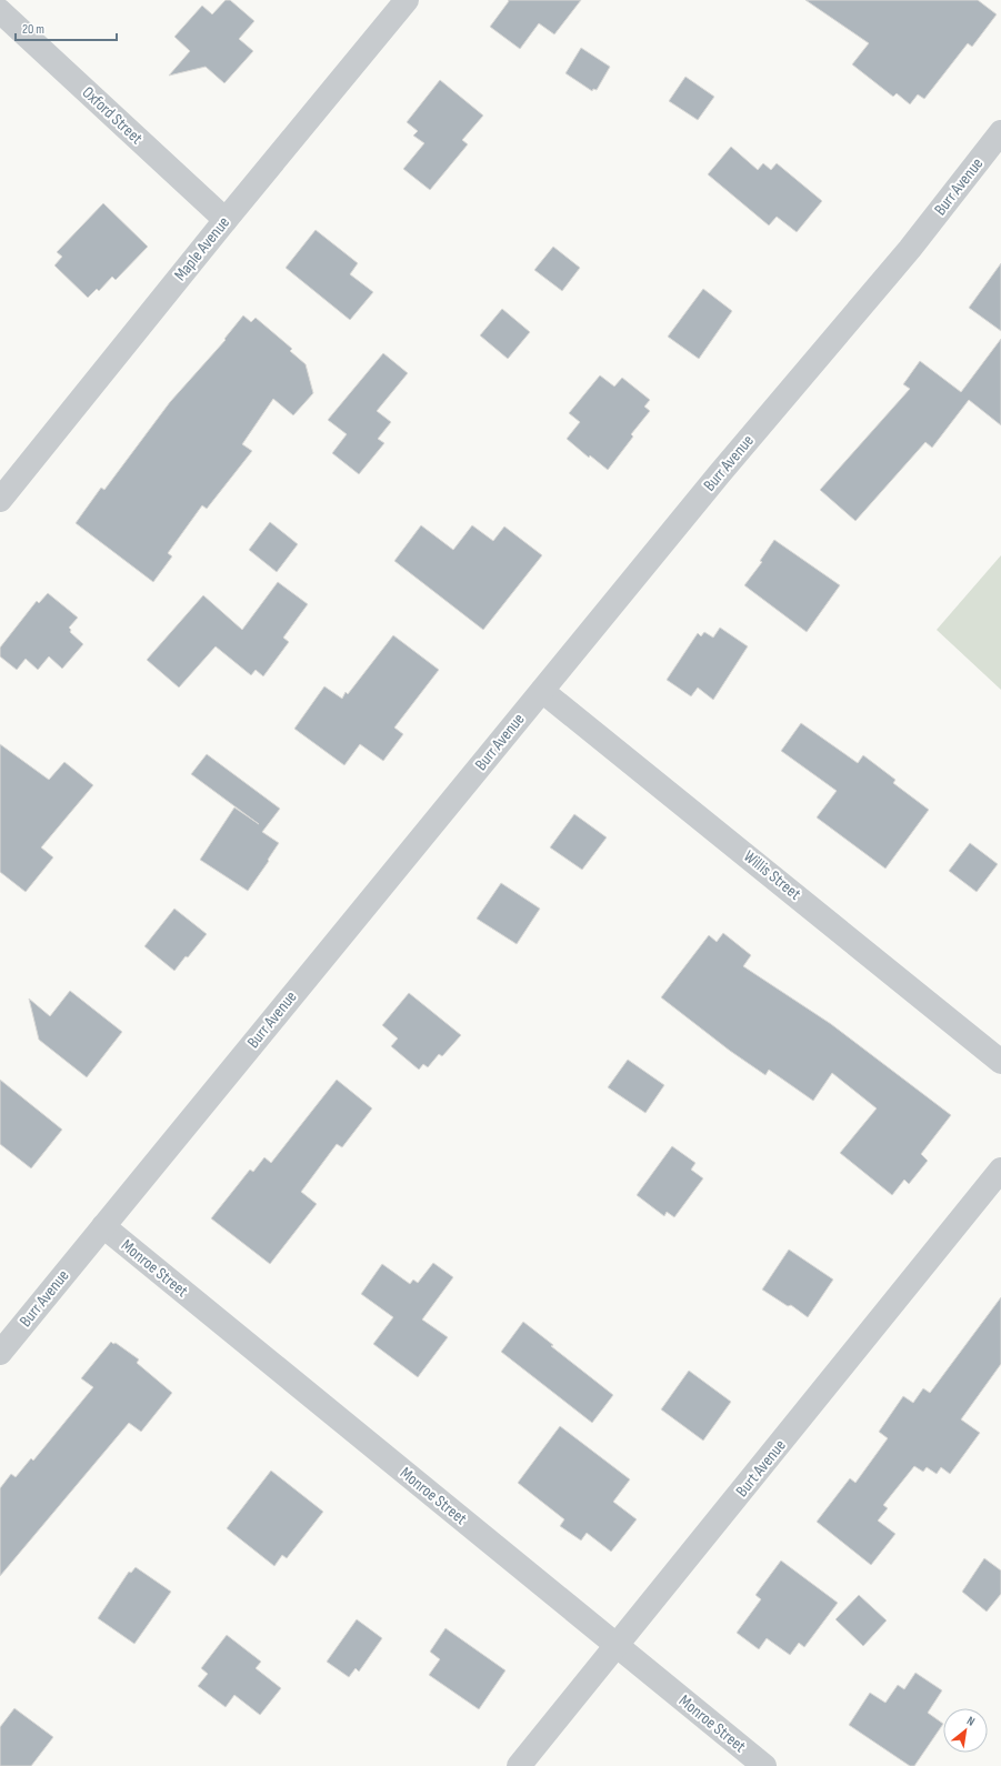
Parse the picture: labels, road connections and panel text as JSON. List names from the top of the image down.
{
  "streets": {
    "street": [
      "Oxford Street",
      "Burr Avenue",
      "Maple Avenue",
      "Willis Street",
      "Monroe Street",
      "Burt Avenue"
    ]
  },
  "crossings": [
    ["Oxford Street", "Maple Avenue"],
    ["Burr Avenue", "Willis Street"],
    ["Burr Avenue", "Monroe Street"],
    ["Monroe Street", "Burt Avenue"]
  ],
  "scale_bar": "20 m",
  "north": "top right"
}
